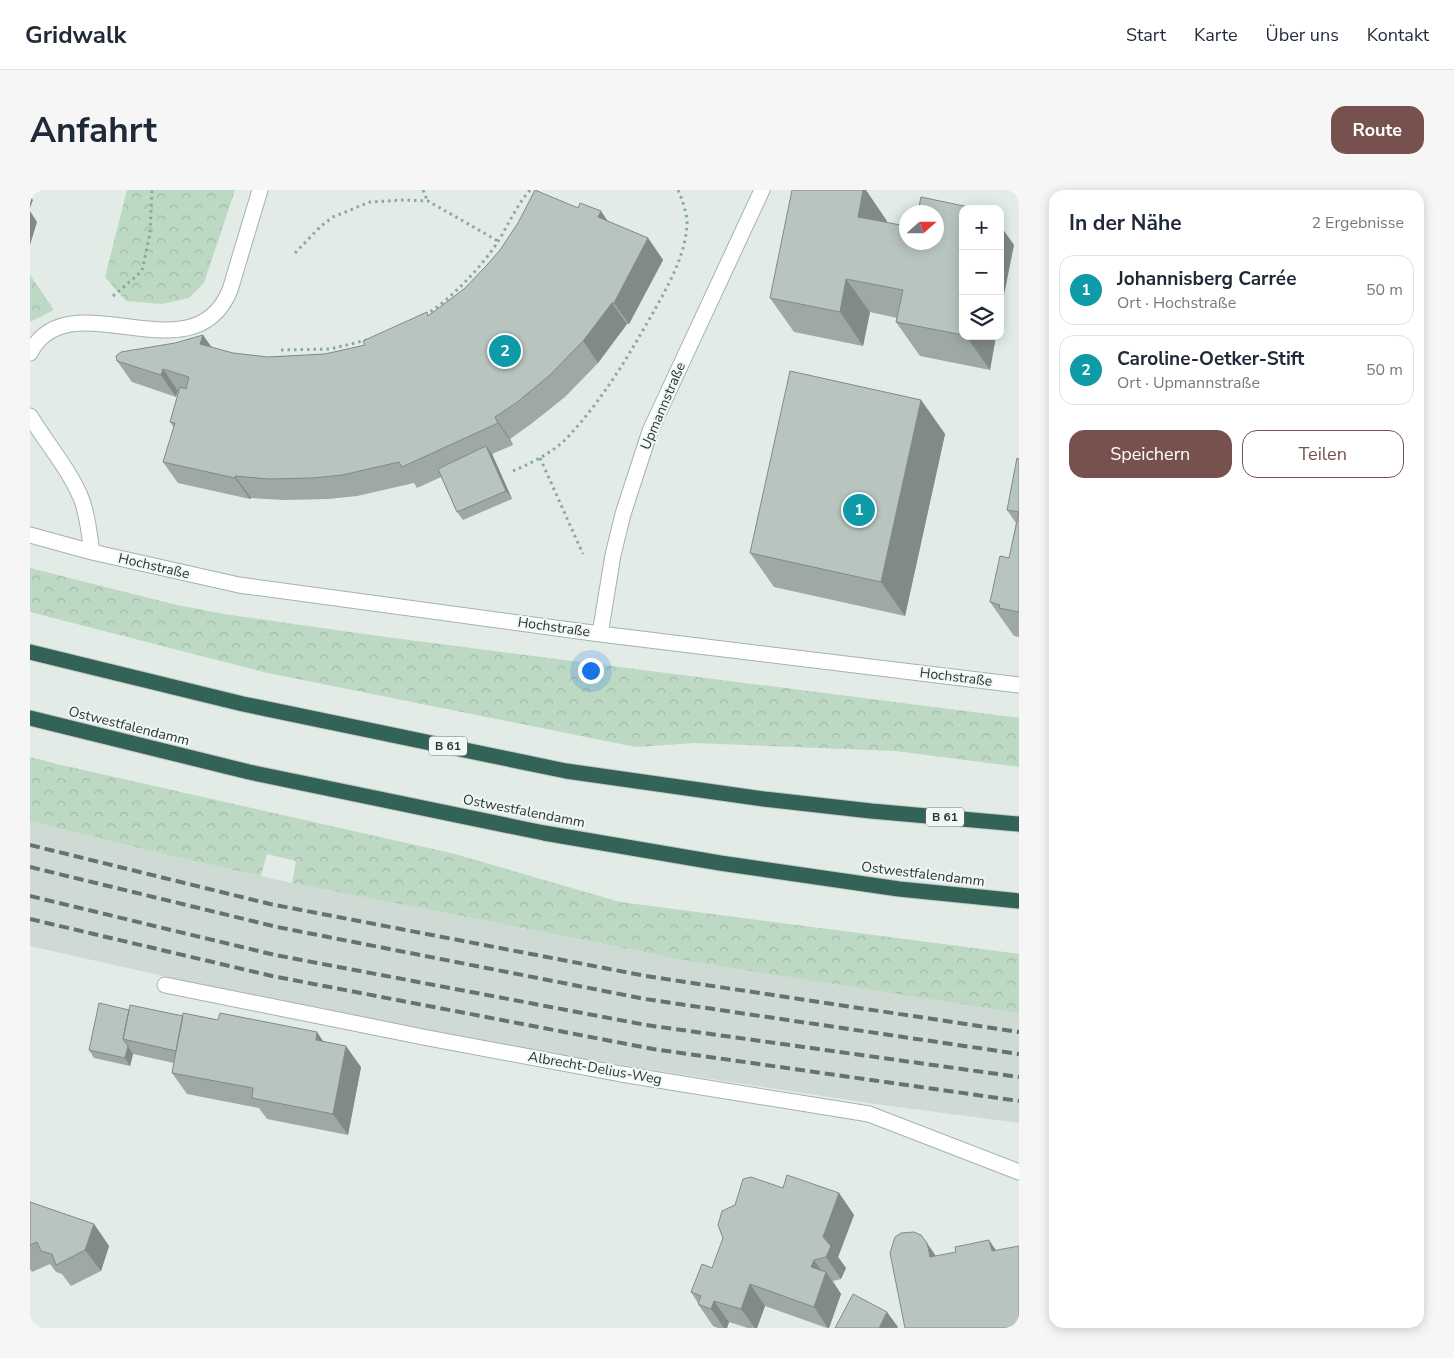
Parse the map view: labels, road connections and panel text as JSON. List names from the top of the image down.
{
  "streets": {
    "highway": ["Ostwestfalendamm", "B 61"],
    "street": ["Upmannstraße", "Hochstraße", "Albrecht-Delius-Weg"]
  },
  "crossings": [
    ["Upmannstraße", "Hochstraße"]
  ],
  "north": "right",
  "page": {
    "header": "Gridwalk",
    "nav": [
      "Start",
      "Karte",
      "Über uns",
      "Kontakt"
    ],
    "buttons": [
      "Route",
      ["Speichern", "Teilen"]
    ],
    "title": "Anfahrt",
    "heading": ["In der Nähe", "2 Ergebnisse"],
    "map_buttons": ["+", "−"],
    "list": [
      {
        "mark": "1",
        "name": "Johannisberg Carrée",
        "note": "Ort · Hochstraße",
        "value": "50 m"
      },
      {
        "mark": "2",
        "name": "Caroline-Oetker-Stift",
        "note": "Ort · Upmannstraße",
        "value": "50 m"
      }
    ],
    "pins": ["2", "1"]
  }
}
